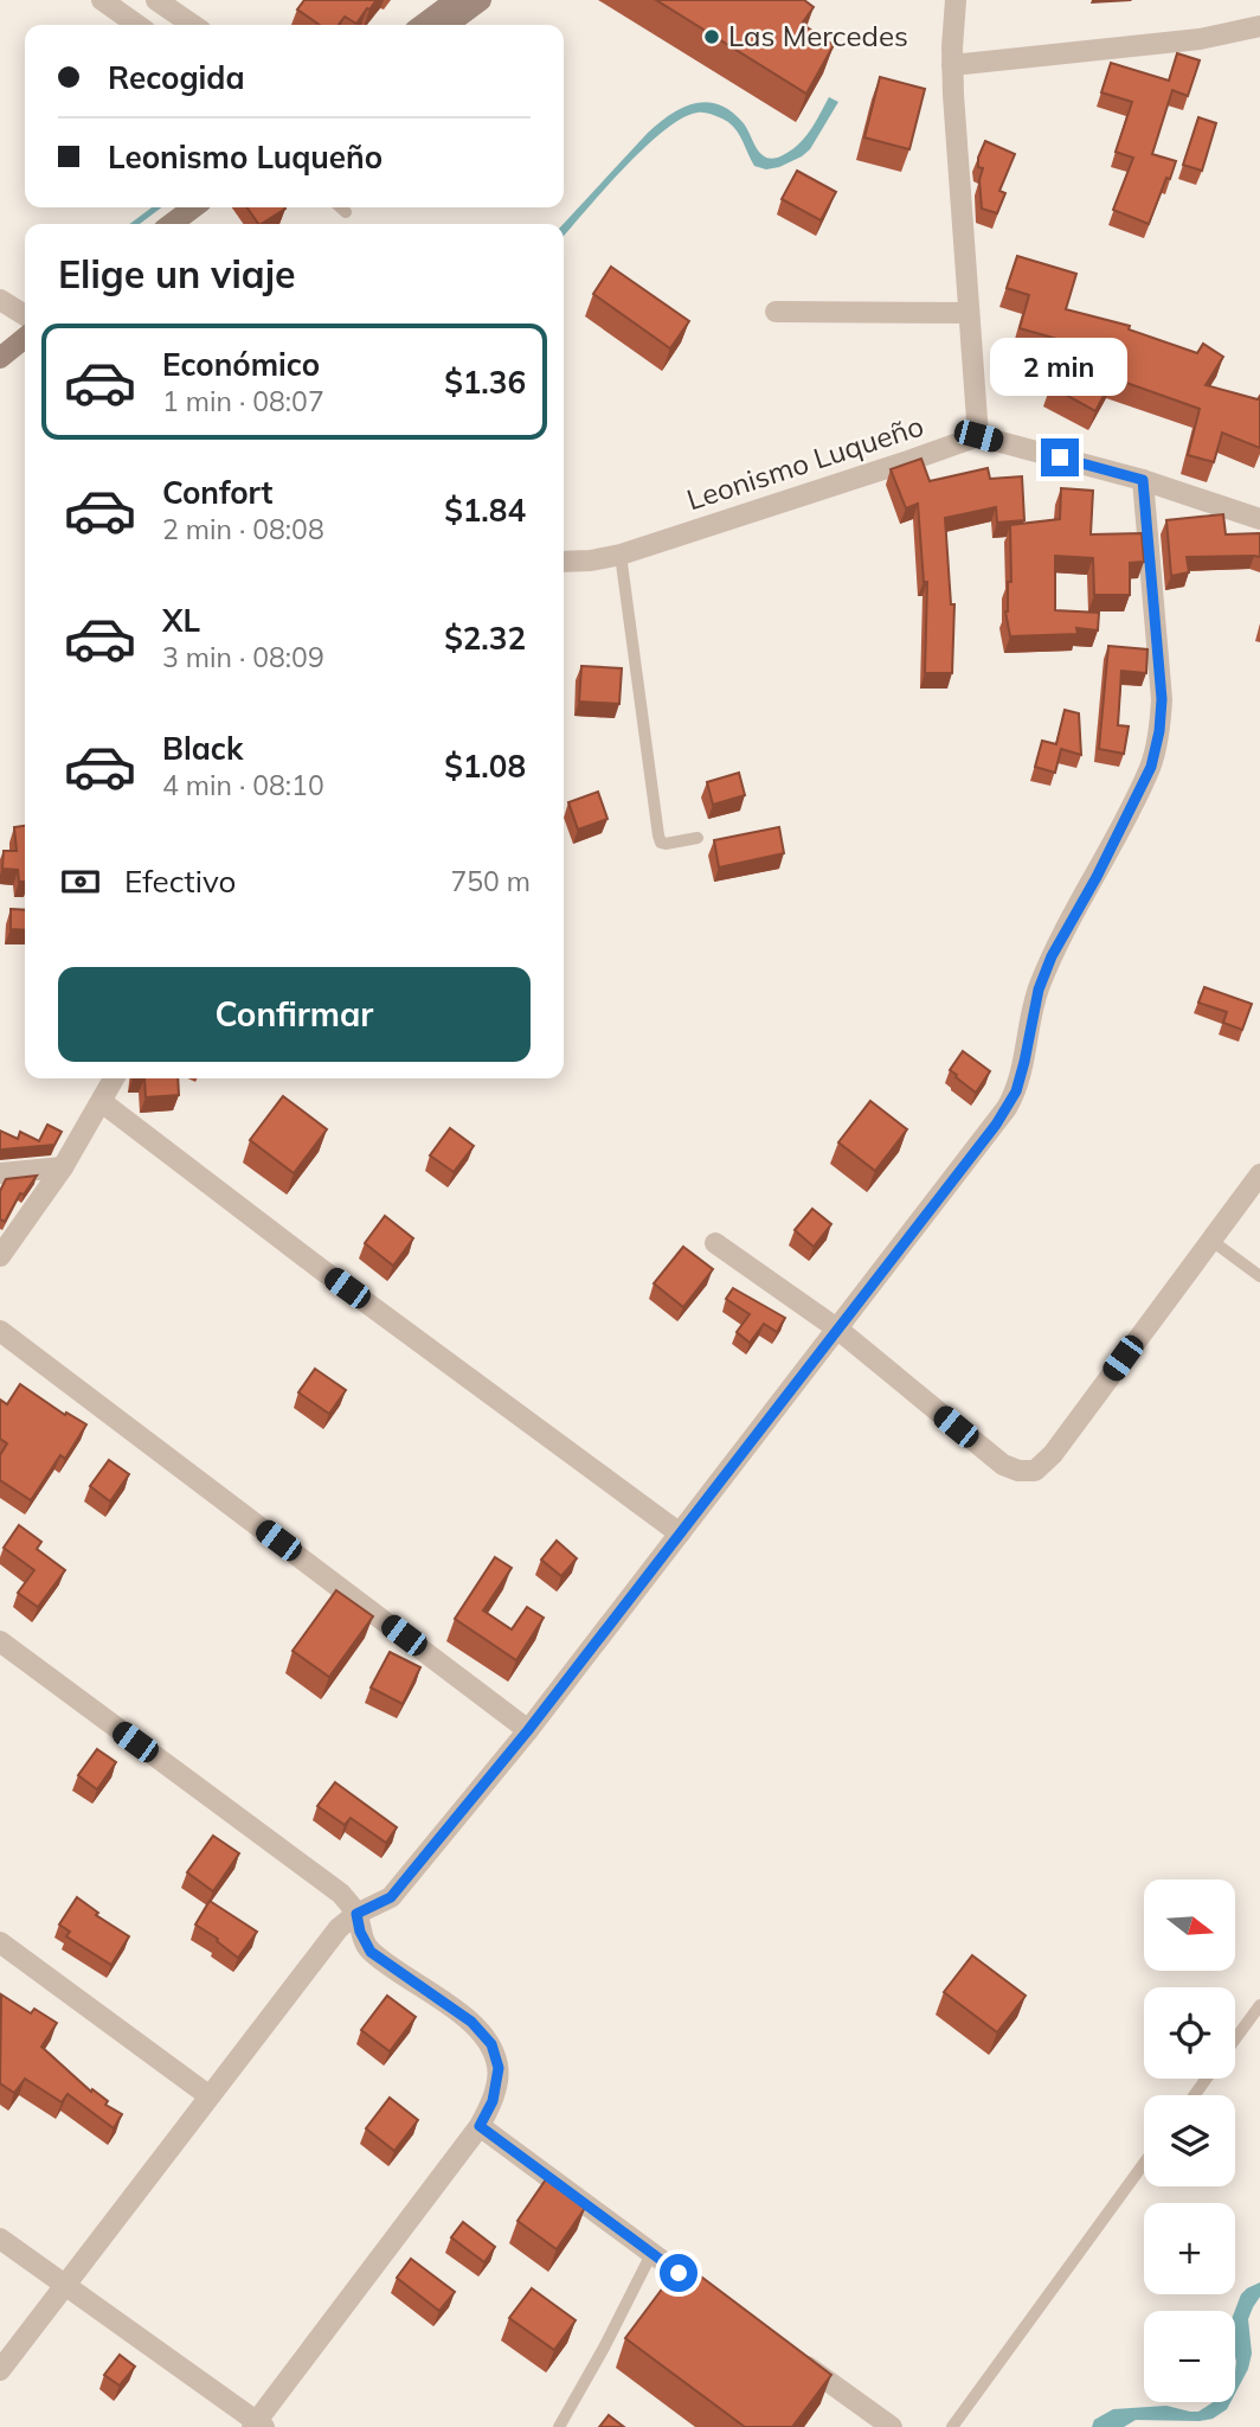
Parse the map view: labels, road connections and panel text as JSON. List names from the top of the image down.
{
  "streets": {
    "street": ["Leonismo Luqueño"]
  },
  "places": ["Las Mercedes"],
  "north": "right",
  "page": {
    "banner": ["Recogida", "Leonismo Luqueño"],
    "heading": "Elige un viaje",
    "list": [
      {
        "name": "Económico",
        "note": "1 min · 08:07",
        "value": "$1.36"
      },
      {
        "name": "Confort",
        "note": "2 min · 08:08",
        "value": "$1.84"
      },
      {
        "name": "XL",
        "note": "3 min · 08:09",
        "value": "$2.32"
      },
      {
        "name": "Black",
        "note": "4 min · 08:10",
        "value": "$1.08"
      }
    ],
    "bubble": "2 min",
    "pay": ["Efectivo", "750 m"],
    "buttons": "Confirmar",
    "map_buttons": ["+", "−"]
  }
}
